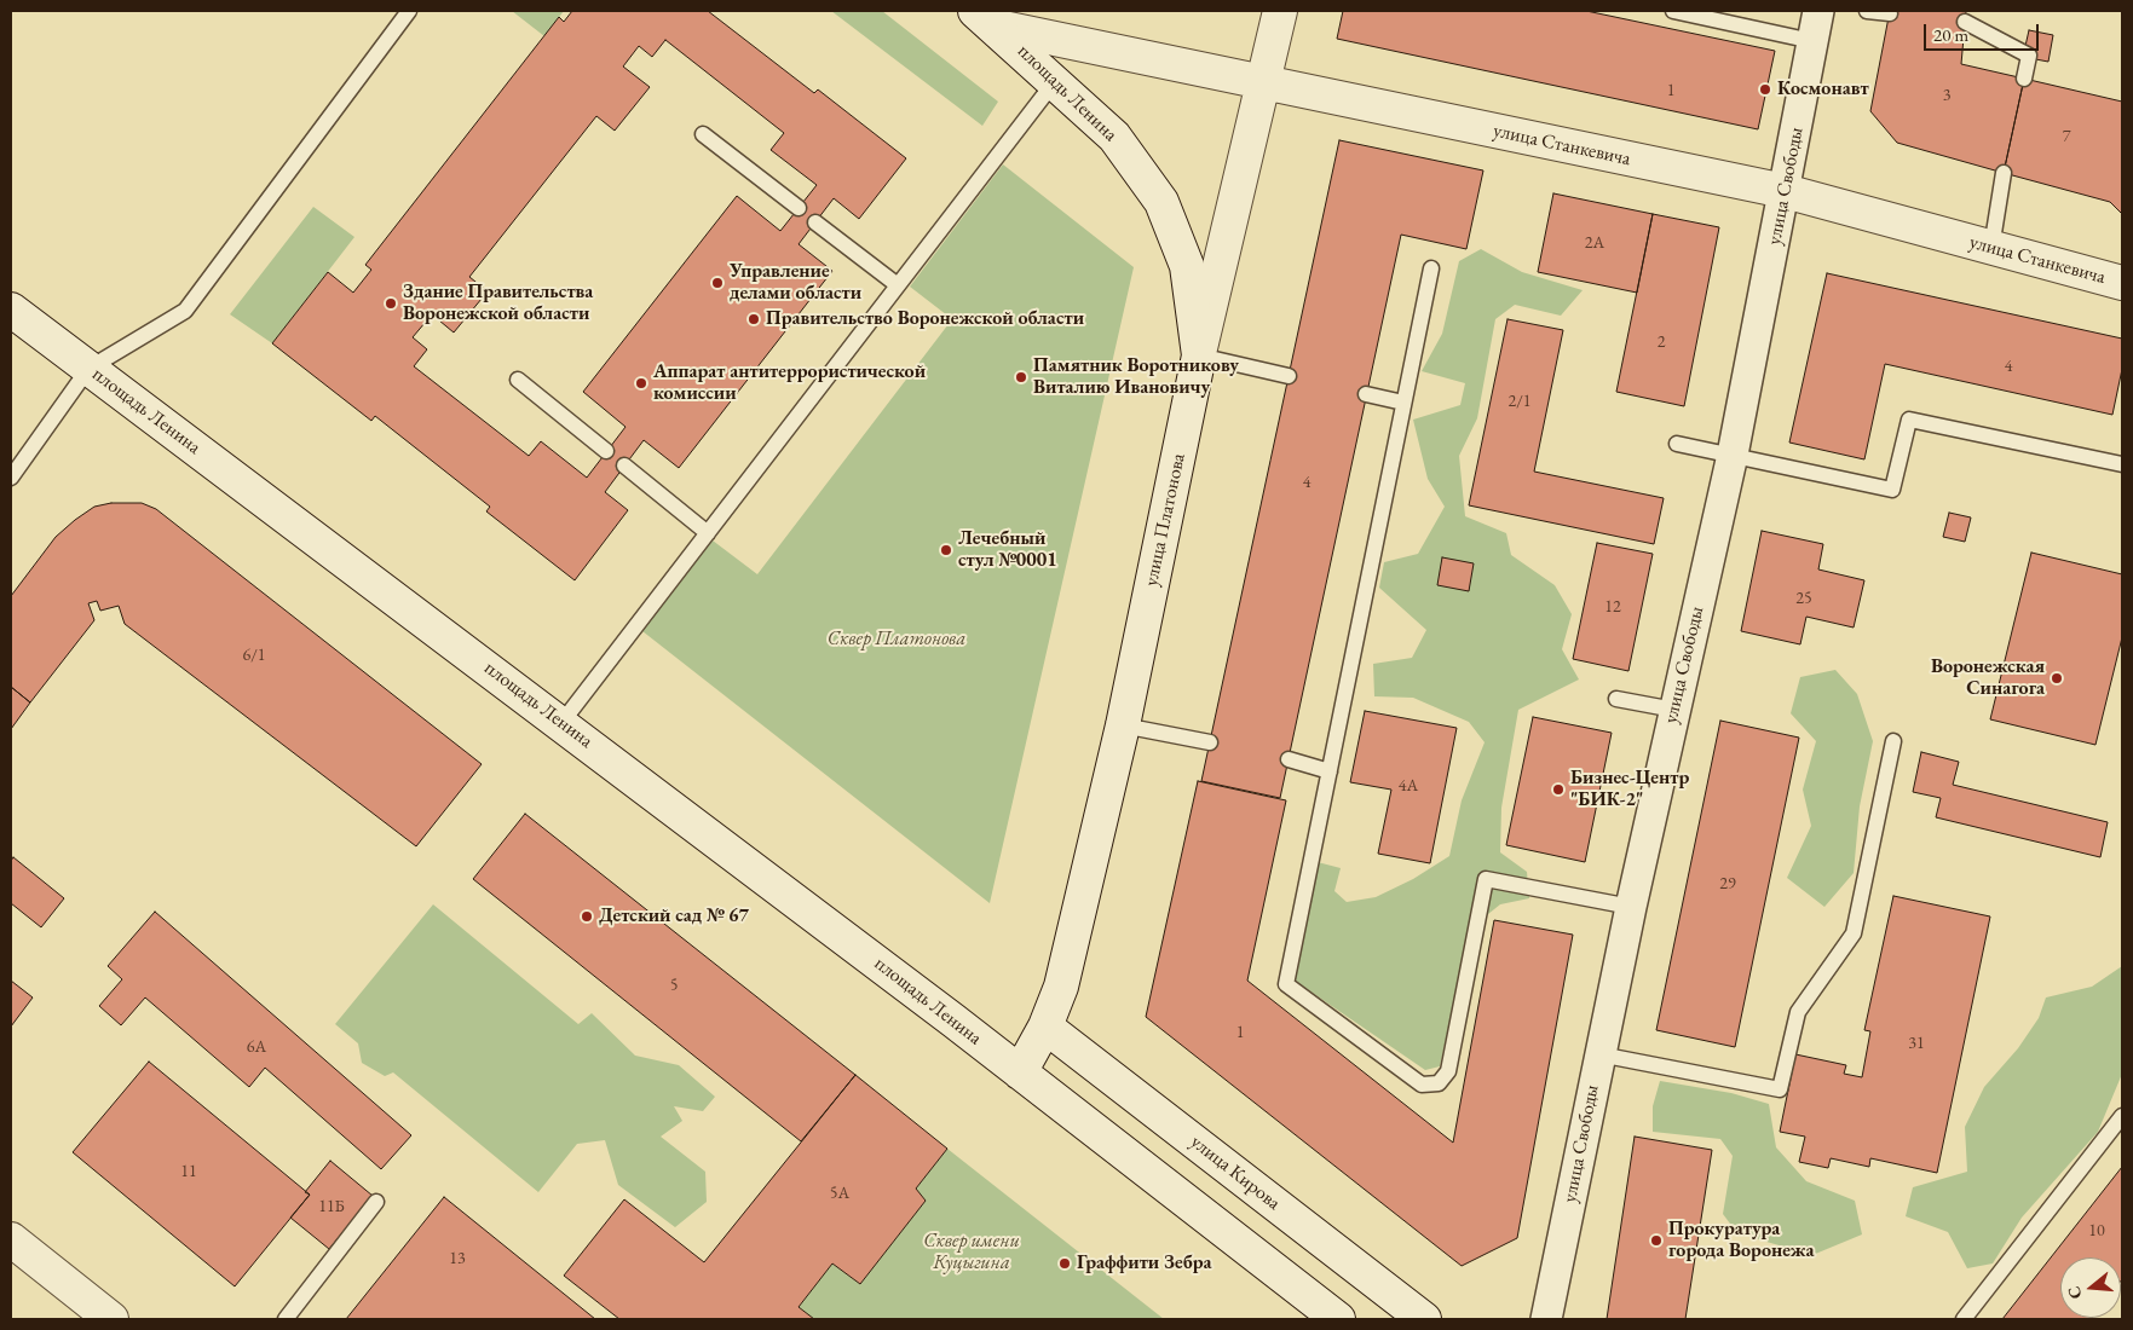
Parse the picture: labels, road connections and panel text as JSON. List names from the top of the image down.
{
  "streets": {
    "main road": [
      "площадь Ленина",
      "улица Станкевича",
      "улица Платонова",
      "улица Кирова"
    ],
    "street": ["улица Свободы"]
  },
  "crossings": [
    ["площадь Ленина", "улица Станкевича"],
    ["площадь Ленина", "улица Платонова"],
    ["улица Станкевича", "улица Свободы"],
    ["улица Станкевича", "улица Платонова"],
    ["улица Платонова", "улица Кирова"]
  ],
  "parks": ["Сквер Платонова", "Сквер имени Куцыгина"],
  "places": [
    "Космонавт",
    "Управление делами области",
    "Здание Правительства Воронежской области",
    "Правительство Воронежской области",
    "Памятник Воротникову Виталию Ивановичу",
    "Аппарат антитеррористической комиссии",
    "Лечебный стул №0001",
    "Воронежская Синагога",
    "Бизнес-Центр \"БИК-2\"",
    "Детский сад № 67",
    "Прокуратура города Воронежа",
    "Граффити Зебра"
  ],
  "house_numbers": [
    "1",
    "3",
    "7",
    "2А",
    "2",
    "4",
    "2/1",
    "4",
    "25",
    "12",
    "6/1",
    "4А",
    "29",
    "5",
    "1",
    "31",
    "6А",
    "11",
    "5А",
    "11Б",
    "10",
    "13"
  ],
  "scale_bar": "20 m",
  "north": "left"
}
